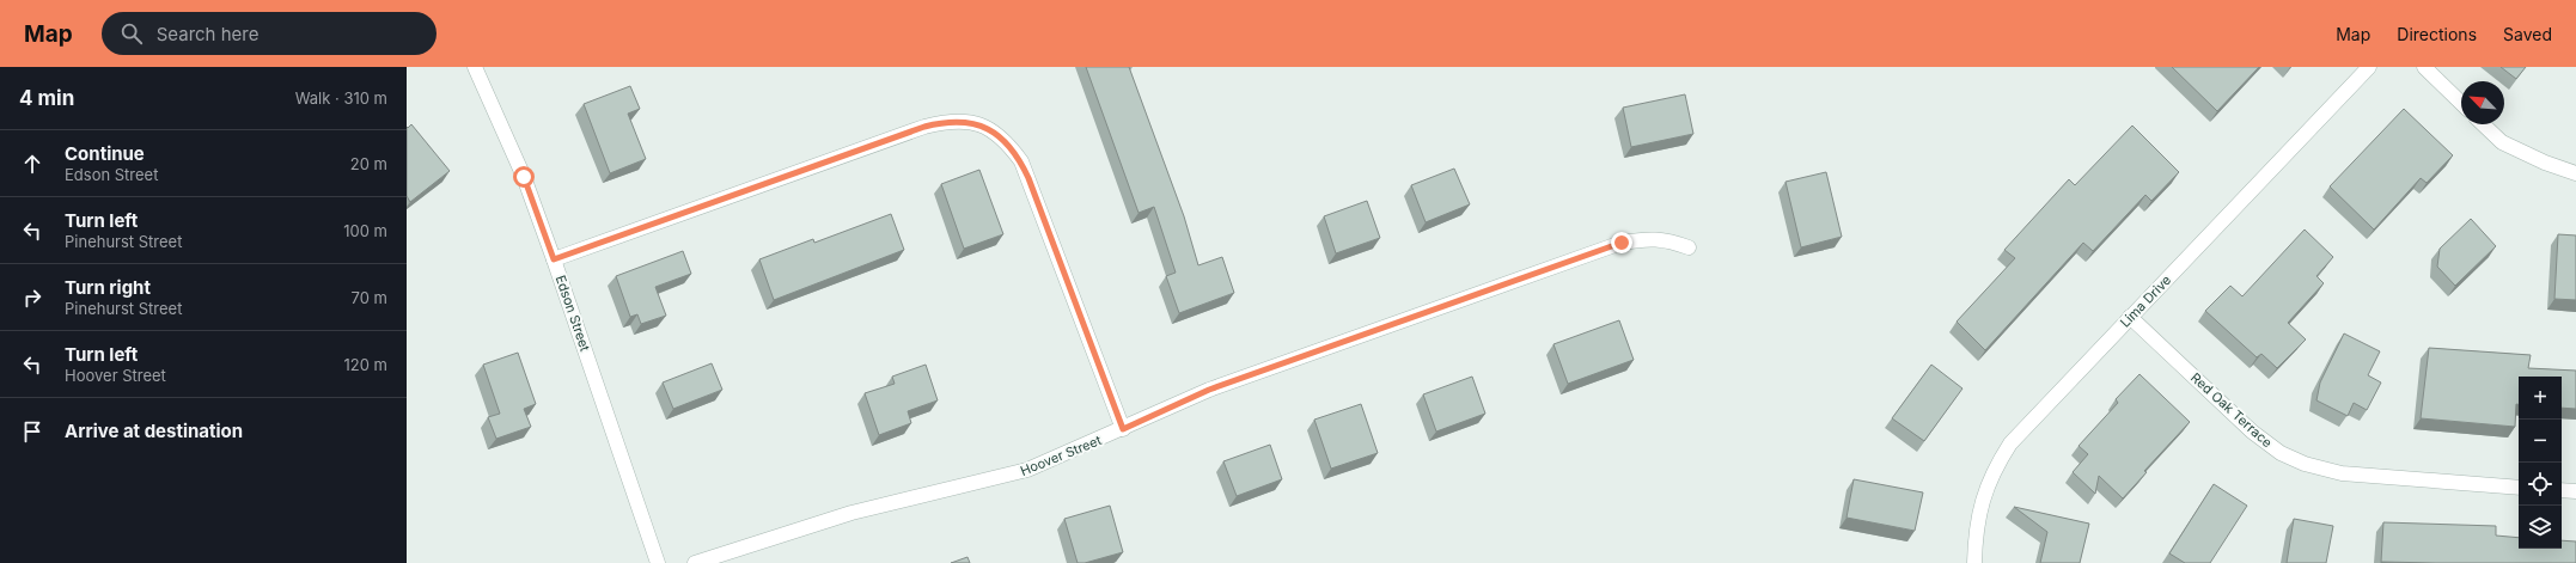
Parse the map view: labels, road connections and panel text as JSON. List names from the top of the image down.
{
  "streets": {
    "street": [
      "Lima Drive",
      "Edson Street",
      "Red Oak Terrace",
      "Hoover Street"
    ]
  },
  "crossings": [
    ["Lima Drive", "Red Oak Terrace"]
  ],
  "north": "top left",
  "page": {
    "header": "Map",
    "search": "Search here",
    "nav": ["Map", "Directions", "Saved"],
    "heading": ["4 min", "Walk · 310 m"],
    "list": [
      ["Continue", "Edson Street", "20 m"],
      ["Turn left", "Pinehurst Street", "100 m"],
      ["Turn right", "Pinehurst Street", "70 m"],
      ["Turn left", "Hoover Street", "120 m"],
      "Arrive at destination"
    ],
    "map_buttons": ["+", "−"]
  }
}
